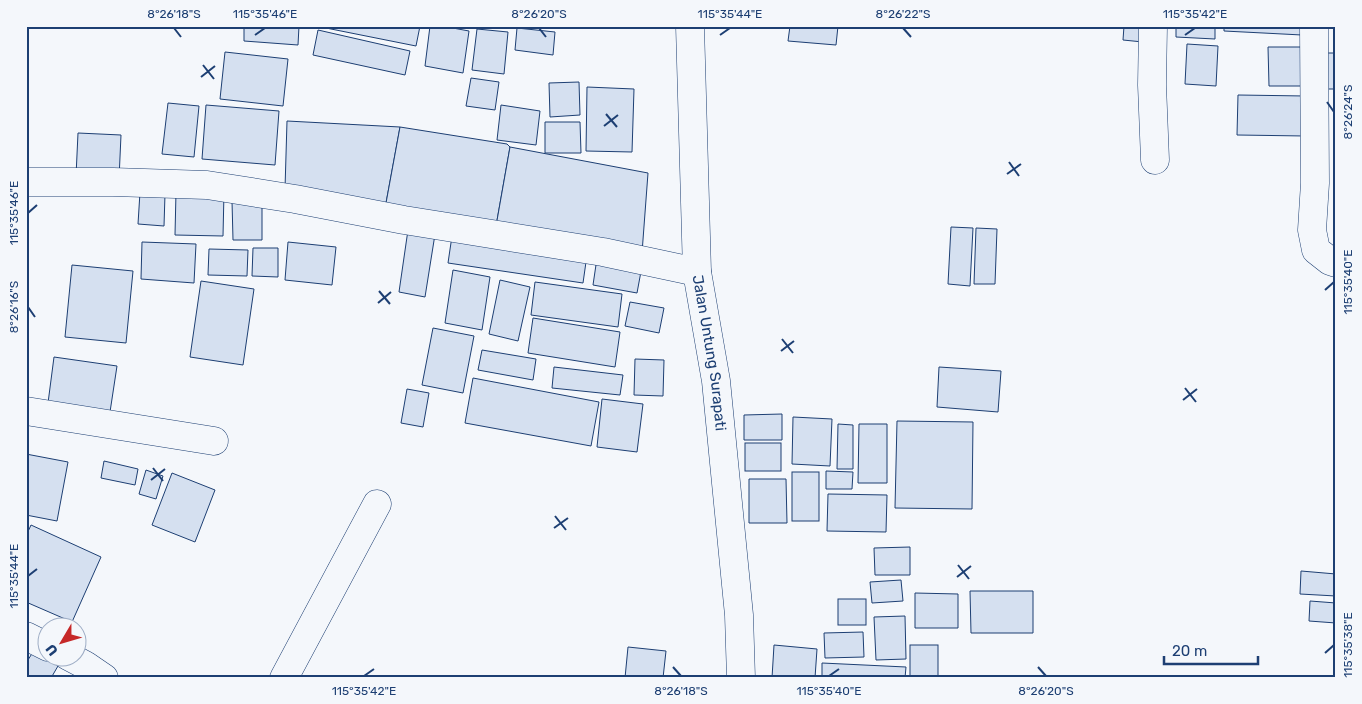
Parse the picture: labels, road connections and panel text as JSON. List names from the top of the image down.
{
  "streets": {
    "main road": ["Jalan Untung Surapati"]
  },
  "scale_bar": "20 m",
  "north": "bottom left",
  "coordinates": [
    "8°26'18\"S",
    "115°35'46\"E",
    "8°26'20\"S",
    "115°35'44\"E",
    "8°26'22\"S",
    "115°35'42\"E",
    "8°26'24\"S",
    "115°35'40\"E",
    "8°26'16\"S",
    "115°35'38\"E"
  ]
}
